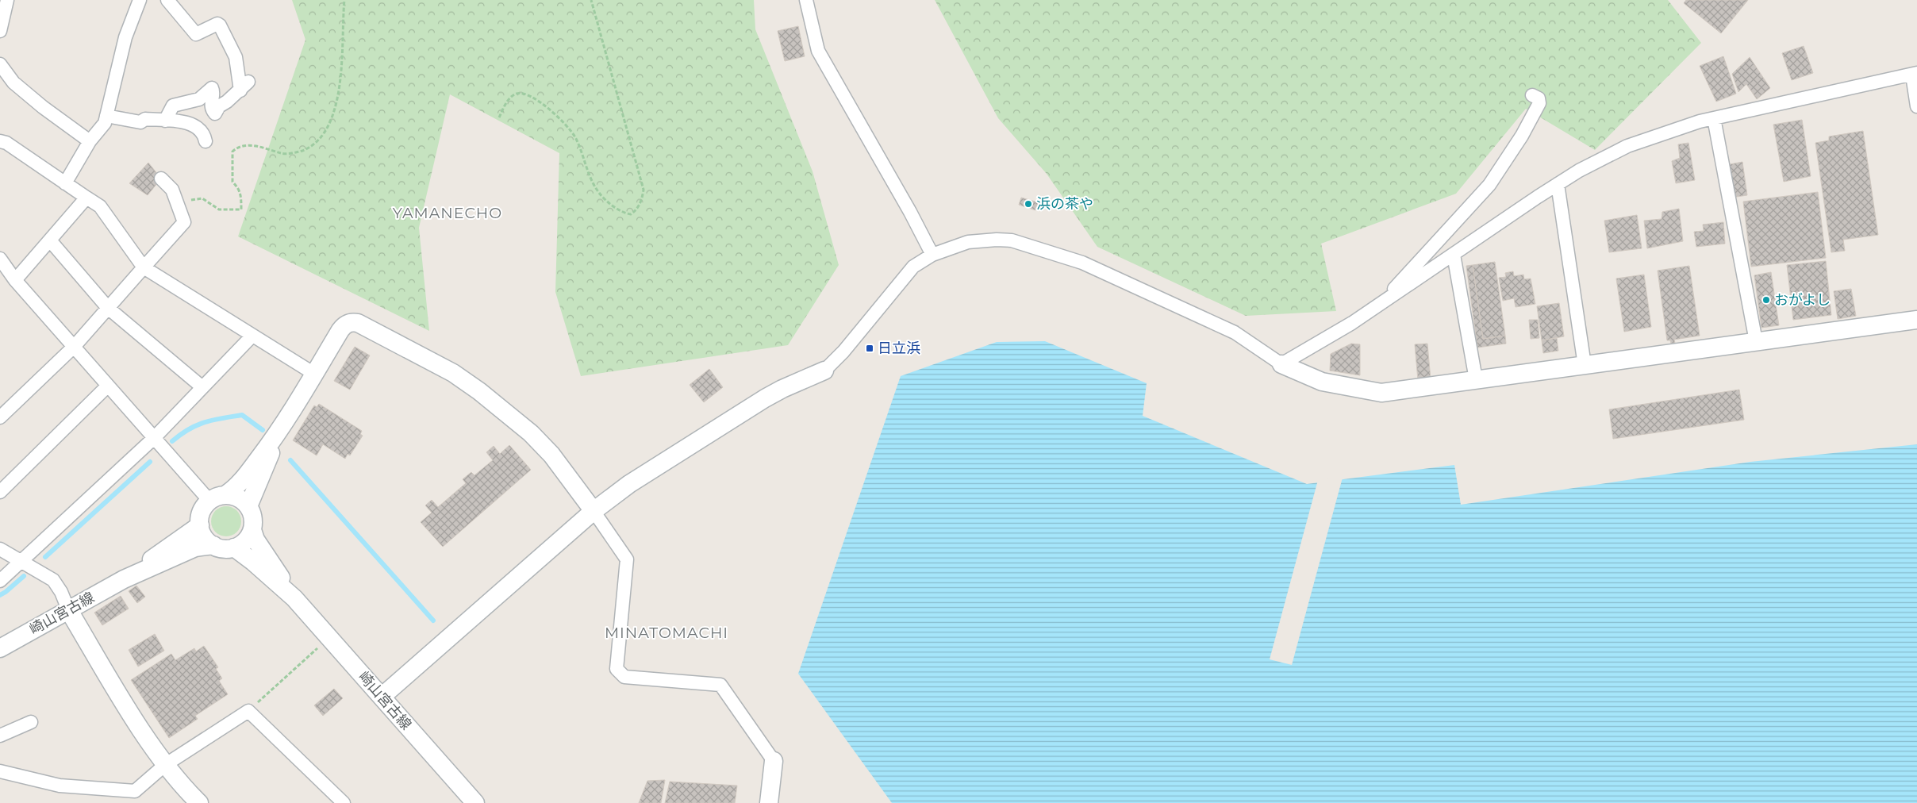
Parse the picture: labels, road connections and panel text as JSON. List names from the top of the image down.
{
  "streets": {
    "street": ["崎山宮古線"]
  },
  "districts": ["YAMANECHO", "MINATOMACHI"],
  "places": {
    "other": ["浜の茶や", "おがよし"],
    "transit": ["日立浜"]
  }
}
